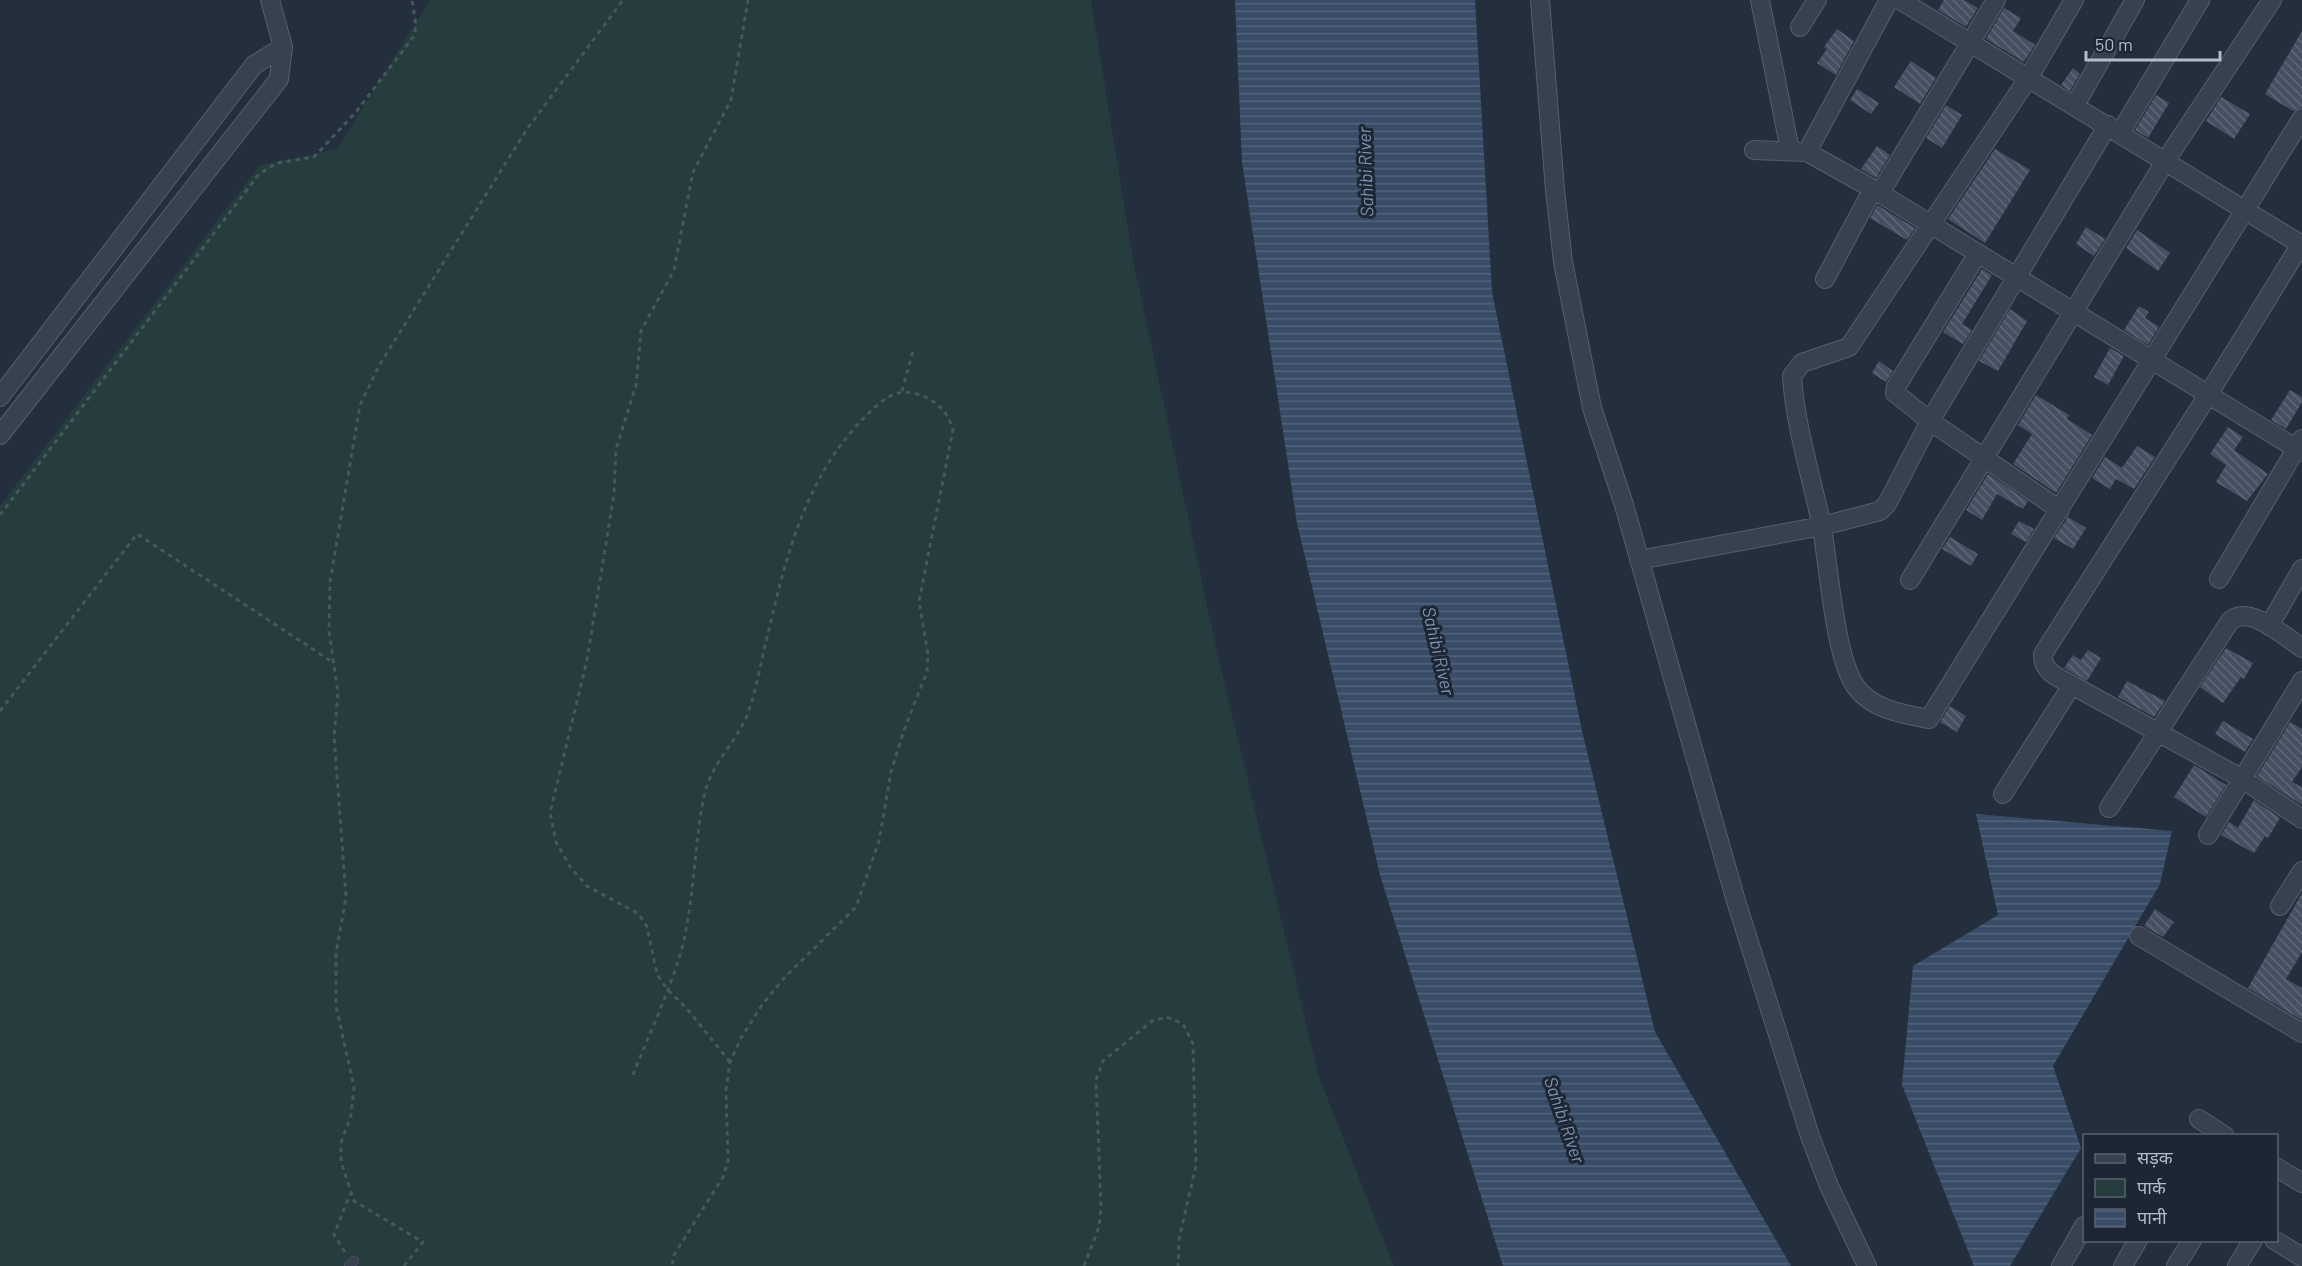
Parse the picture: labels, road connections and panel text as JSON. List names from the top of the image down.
{
  "water": ["Sahibi River"],
  "legend": ["सड़क", "पार्क", "पानी"],
  "scale_bar": "50 m"
}
